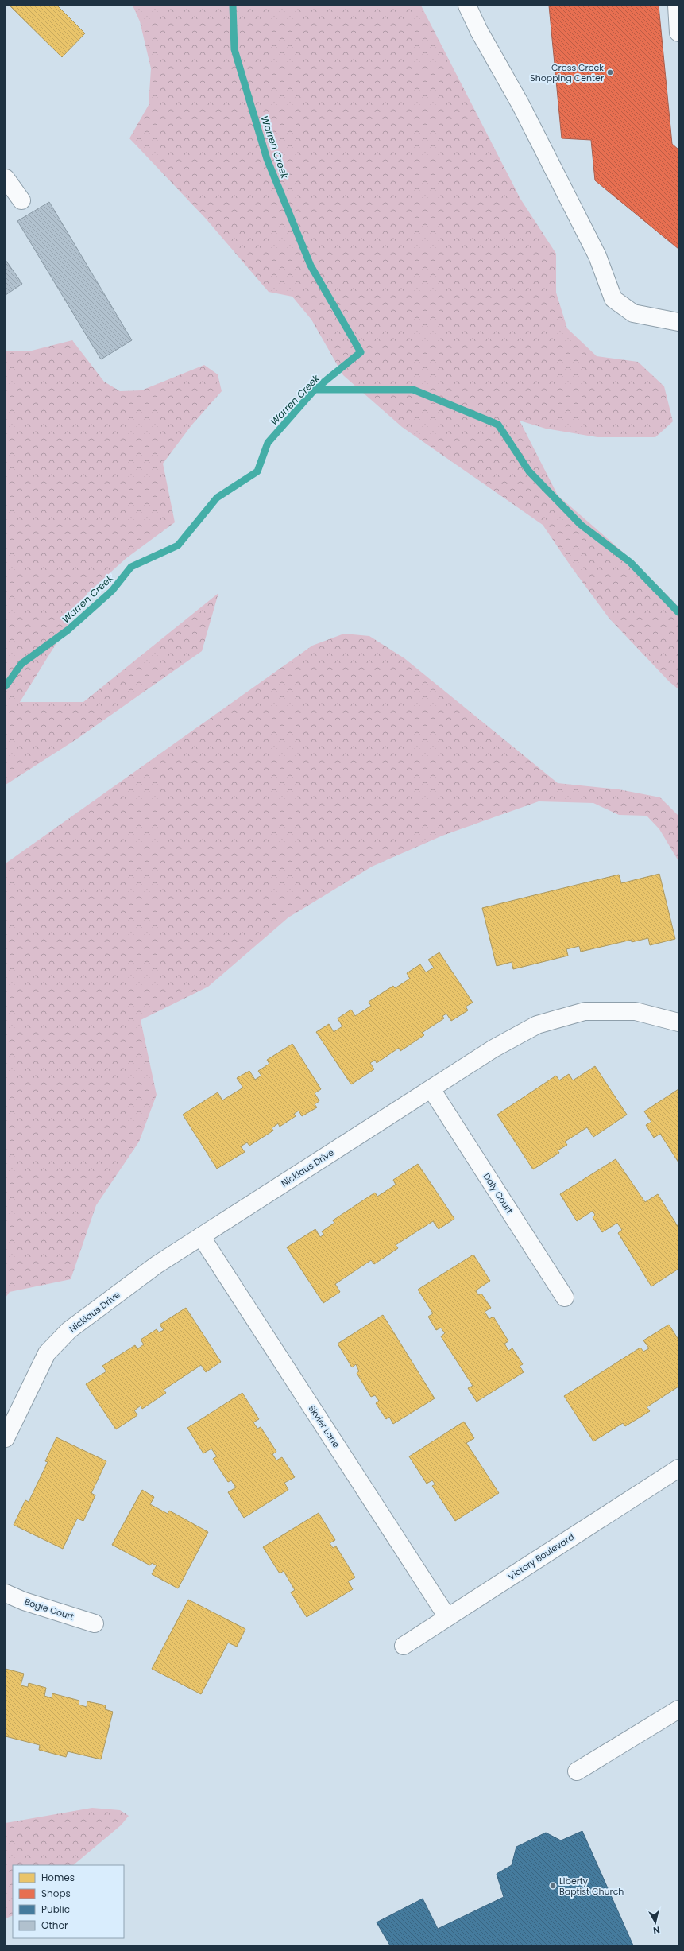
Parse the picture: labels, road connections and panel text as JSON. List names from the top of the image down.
{
  "streets": {
    "street": [
      "Nicklaus Drive",
      "Daly Court",
      "Skyler Lane",
      "Victory Boulevard",
      "Bogie Court"
    ]
  },
  "crossings": [
    ["Nicklaus Drive", "Daly Court"],
    ["Nicklaus Drive", "Skyler Lane"],
    ["Skyler Lane", "Victory Boulevard"]
  ],
  "water": ["Warren Creek"],
  "places": ["Cross Creek Shopping Center", "Liberty Baptist Church"],
  "legend": [
    "Homes",
    "Shops",
    "Public",
    "Other"
  ],
  "north": "bottom"
}
